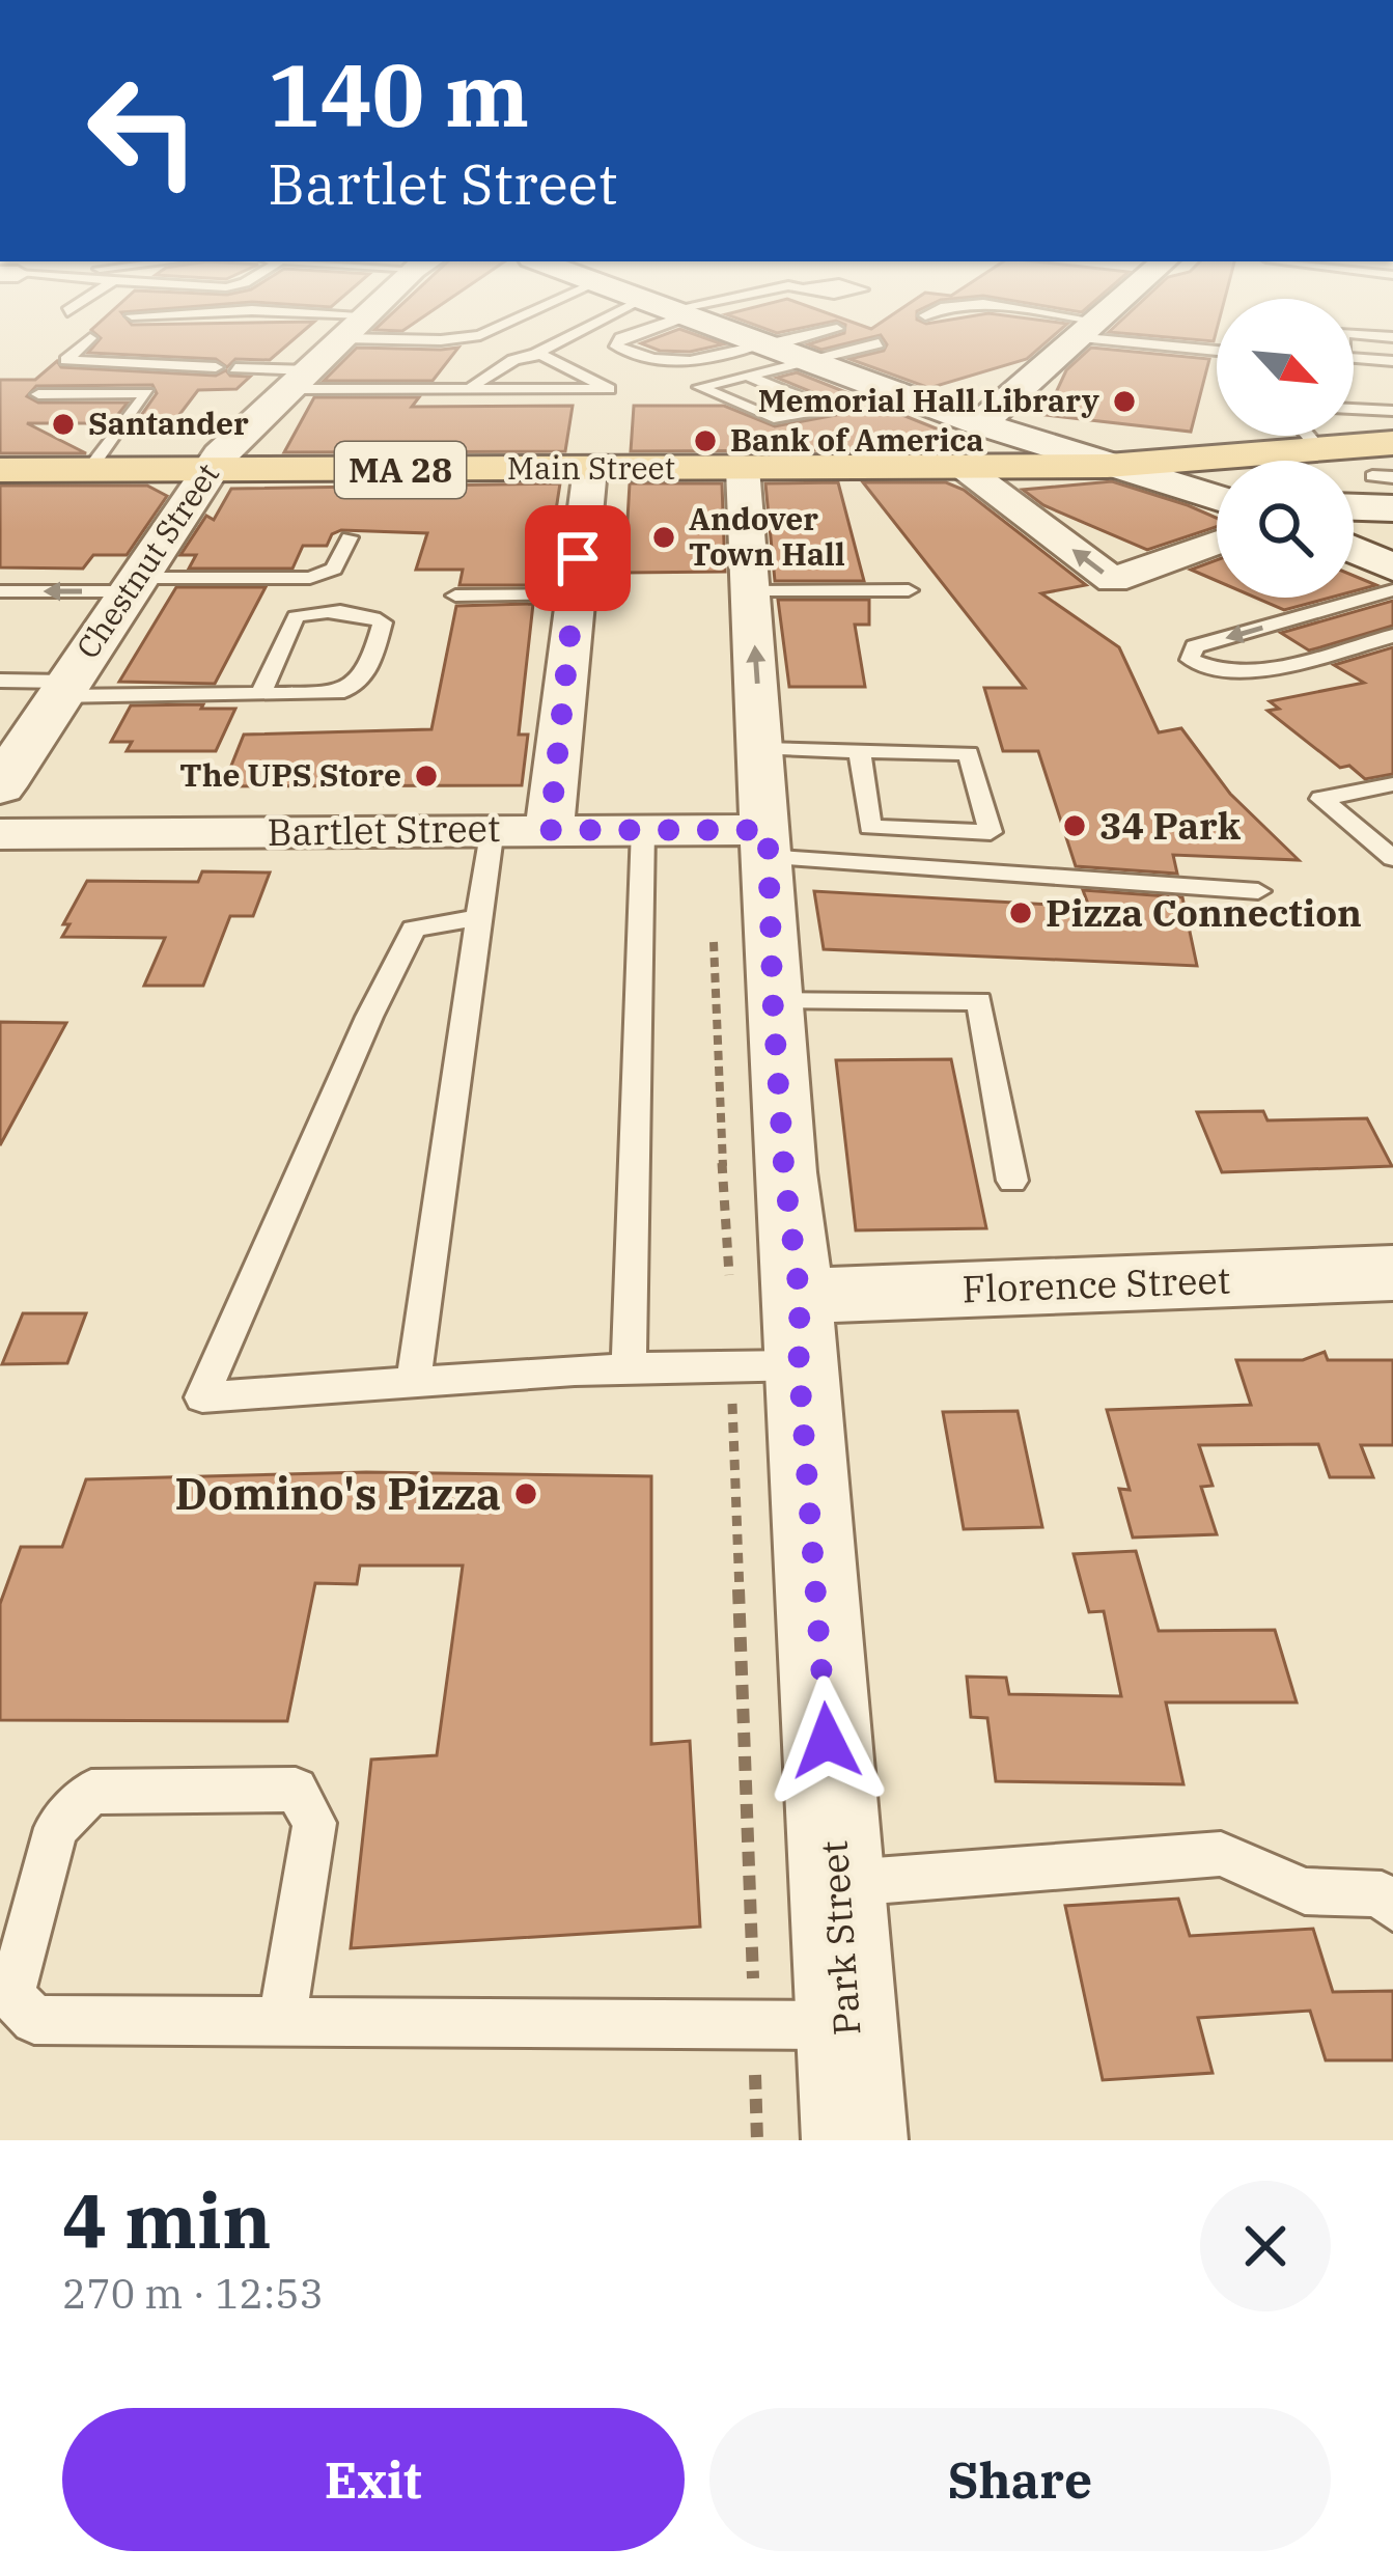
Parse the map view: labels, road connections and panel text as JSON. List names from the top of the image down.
{
  "streets": {
    "main road": ["Main Street", "MA 28", "Chestnut Street"],
    "street": ["Bartlet Street", "Florence Street", "Park Street"]
  },
  "crossings": [
    ["Main Street", "MA 28"],
    ["Main Street", "Chestnut Street"],
    ["Main Street", "Park Street"],
    ["Bartlet Street", "Park Street"],
    ["Florence Street", "Park Street"]
  ],
  "places": [
    "Memorial Hall Library",
    "Santander",
    "Bank of America",
    "Andover Town Hall",
    "The UPS Store",
    "34 Park",
    "Pizza Connection",
    "Domino's Pizza"
  ],
  "north": "bottom right",
  "page": {
    "turn": ["140 m", "Bartlet Street"],
    "heading": ["4 min", "270 m · 12:53"],
    "buttons": ["Exit", "Share"]
  }
}
